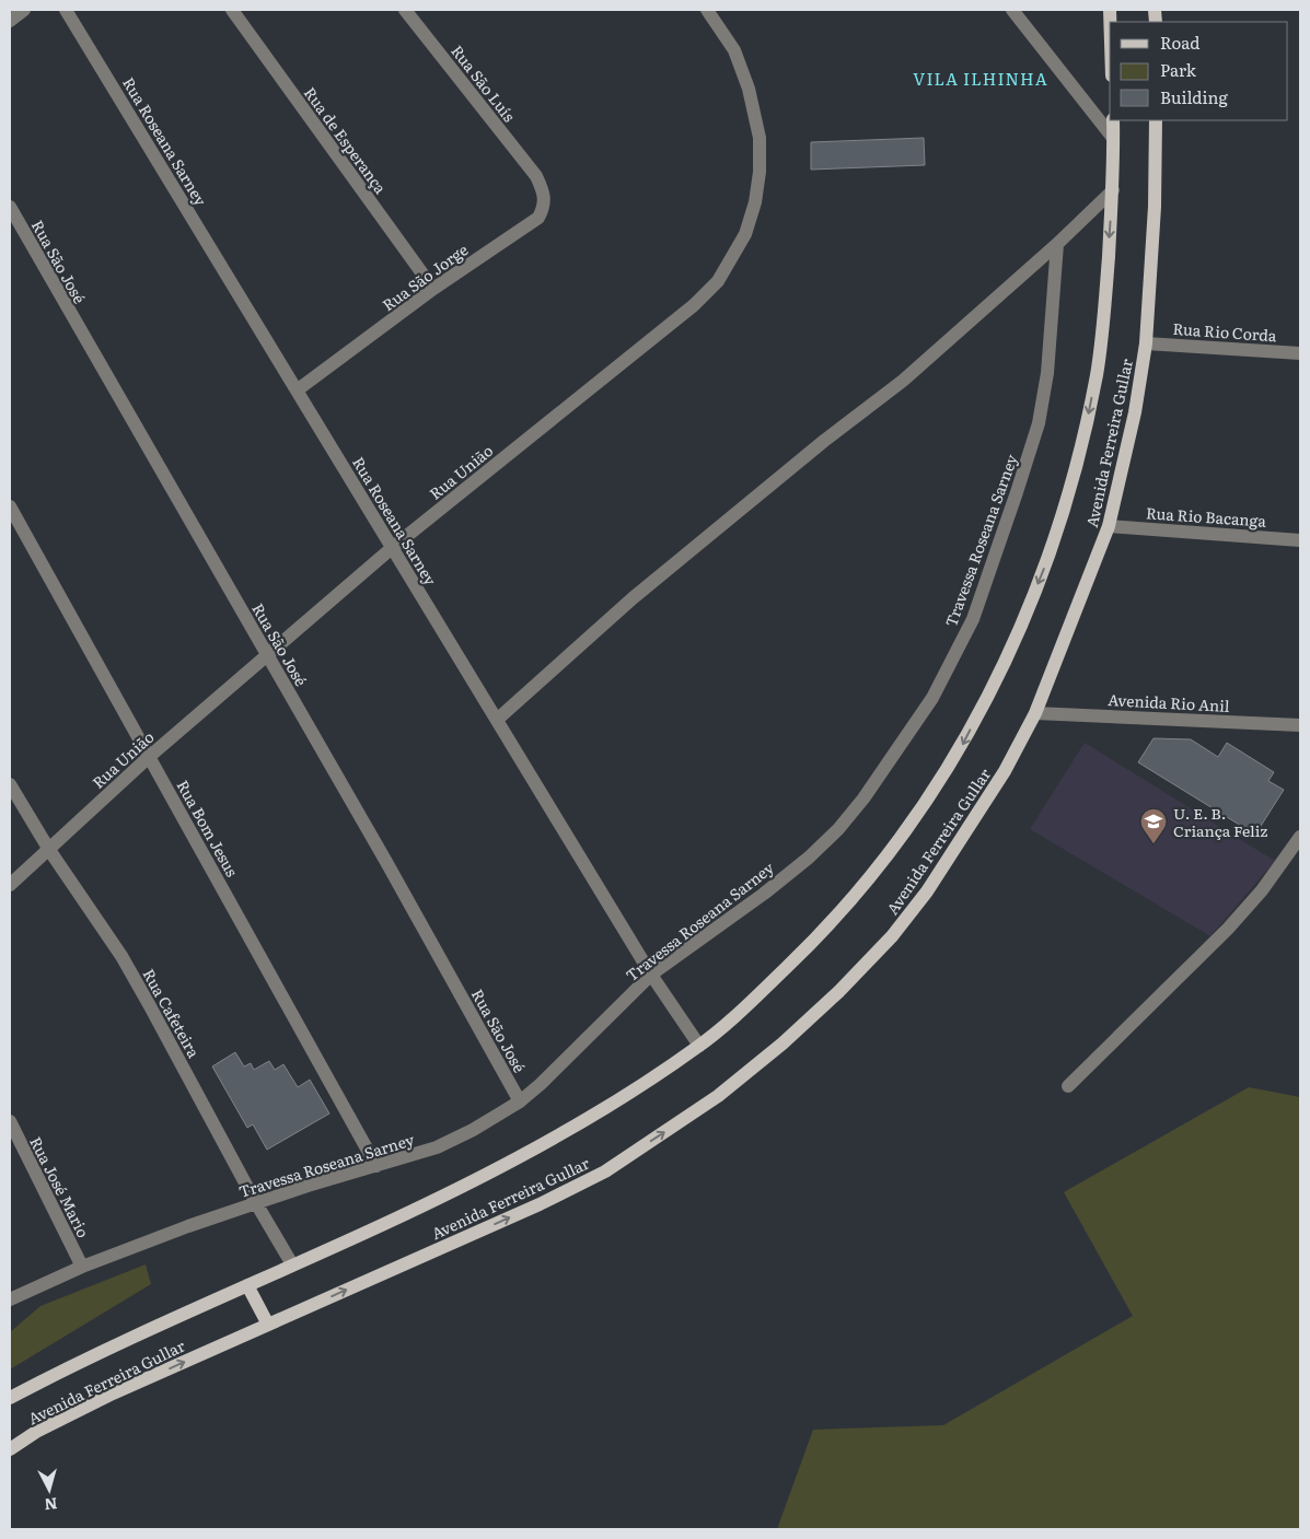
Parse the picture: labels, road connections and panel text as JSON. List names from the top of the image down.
{
  "streets": {
    "main road": ["Avenida Ferreira Gullar"],
    "street": [
      "Rua São Luís",
      "Rua de Esperança",
      "Rua Roseana Sarney",
      "Rua São José",
      "Rua São Jorge",
      "Rua Rio Corda",
      "Rua União",
      "Rua Rio Bacanga",
      "Travessa Roseana Sarney",
      "Avenida Rio Anil",
      "Rua Bom Jesus",
      "Rua Cafeteira",
      "Rua José Mario"
    ]
  },
  "crossings": [
    ["Rua São Luís", "Rua São Jorge"],
    ["Rua de Esperança", "Rua São Jorge"],
    ["Rua Roseana Sarney", "Rua São Jorge"],
    ["Rua Roseana Sarney", "Avenida Ferreira Gullar"],
    ["Rua Roseana Sarney", "Rua União"],
    ["Rua Roseana Sarney", "Travessa Roseana Sarney"],
    ["Rua São José", "Rua União"],
    ["Rua São José", "Travessa Roseana Sarney"],
    ["Rua Rio Corda", "Avenida Ferreira Gullar"],
    ["Avenida Ferreira Gullar", "Rua Rio Bacanga"],
    ["Avenida Ferreira Gullar", "Avenida Rio Anil"],
    ["Avenida Ferreira Gullar", "Rua Cafeteira"],
    ["Rua União", "Rua Bom Jesus"],
    ["Rua União", "Rua Cafeteira"],
    ["Travessa Roseana Sarney", "Rua Bom Jesus"],
    ["Travessa Roseana Sarney", "Rua Cafeteira"],
    ["Travessa Roseana Sarney", "Rua José Mario"]
  ],
  "districts": ["VILA ILHINHA"],
  "places": {
    "school or university": ["U. E. B. Criança Feliz"]
  },
  "legend": ["Road", "Park", "Building"],
  "north": "bottom"
}
